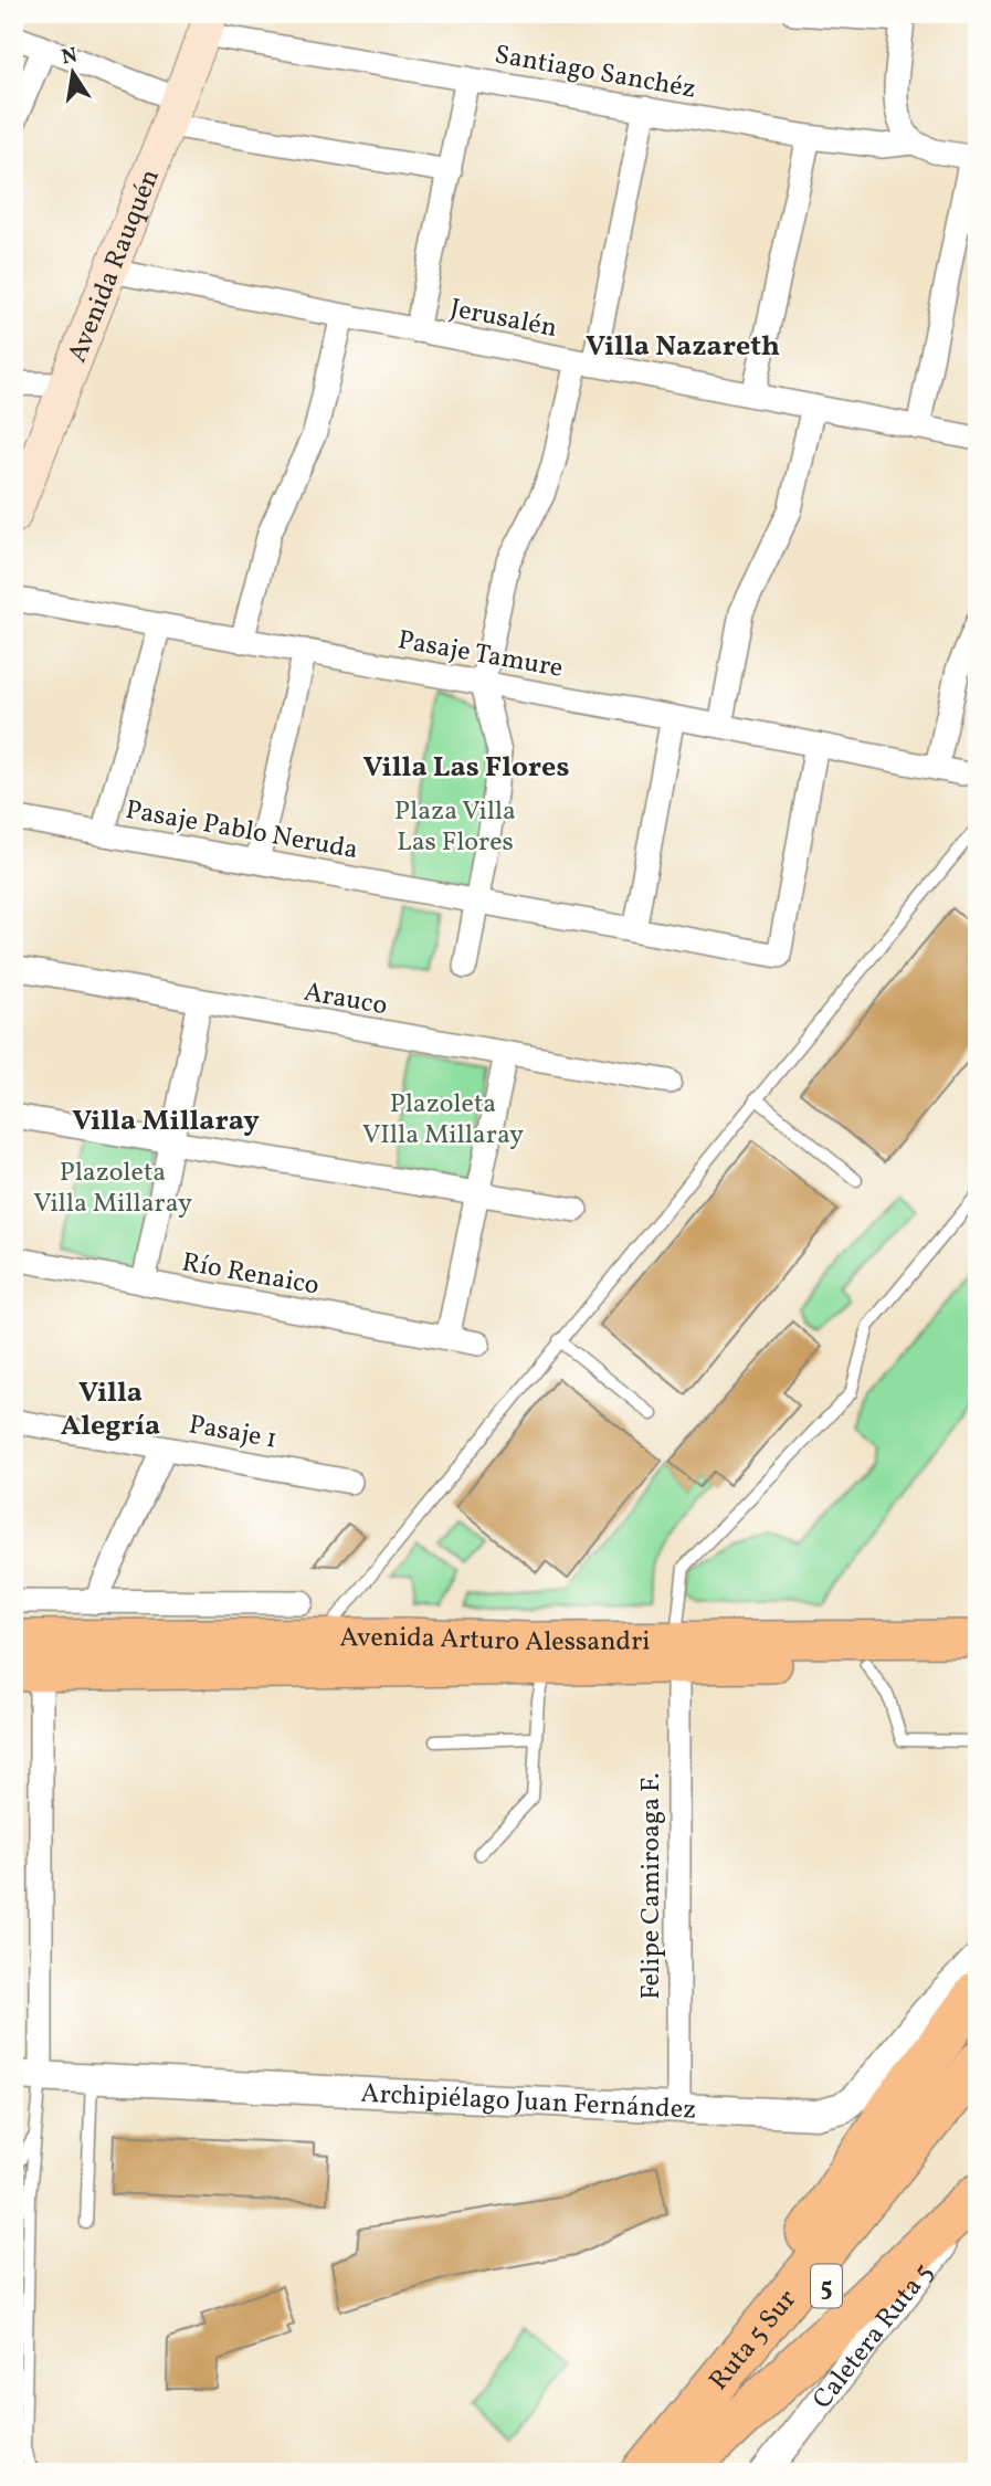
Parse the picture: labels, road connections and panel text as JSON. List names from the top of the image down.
{
  "streets": {
    "highway": ["5", "Ruta 5 Sur"],
    "main road": ["Avenida Rauquén", "Avenida Arturo Alessandri"],
    "street": [
      "Santiago Sanchéz",
      "Jerusalén",
      "Pasaje Tamure",
      "Pasaje Pablo Neruda",
      "Arauco",
      "Río Renaico",
      "Pasaje 1",
      "Felipe Camiroaga F.",
      "Archipiélago Juan Fernández",
      "Caletera Ruta 5"
    ]
  },
  "crossings": [
    ["Santiago Sanchéz", "Avenida Rauquén"],
    ["Avenida Rauquén", "Jerusalén"],
    ["Pasaje Tamure", "Pasaje Pablo Neruda"],
    ["Avenida Arturo Alessandri", "Felipe Camiroaga F."],
    ["Felipe Camiroaga F.", "Archipiélago Juan Fernández"]
  ],
  "districts": [
    "Villa Nazareth",
    "Villa Las Flores",
    "Villa Millaray",
    "Villa Alegría"
  ],
  "parks": ["Plaza Villa Las Flores", "Plazoleta VIlla Millaray", "Plazoleta Villa Millaray"],
  "north": "top"
}
